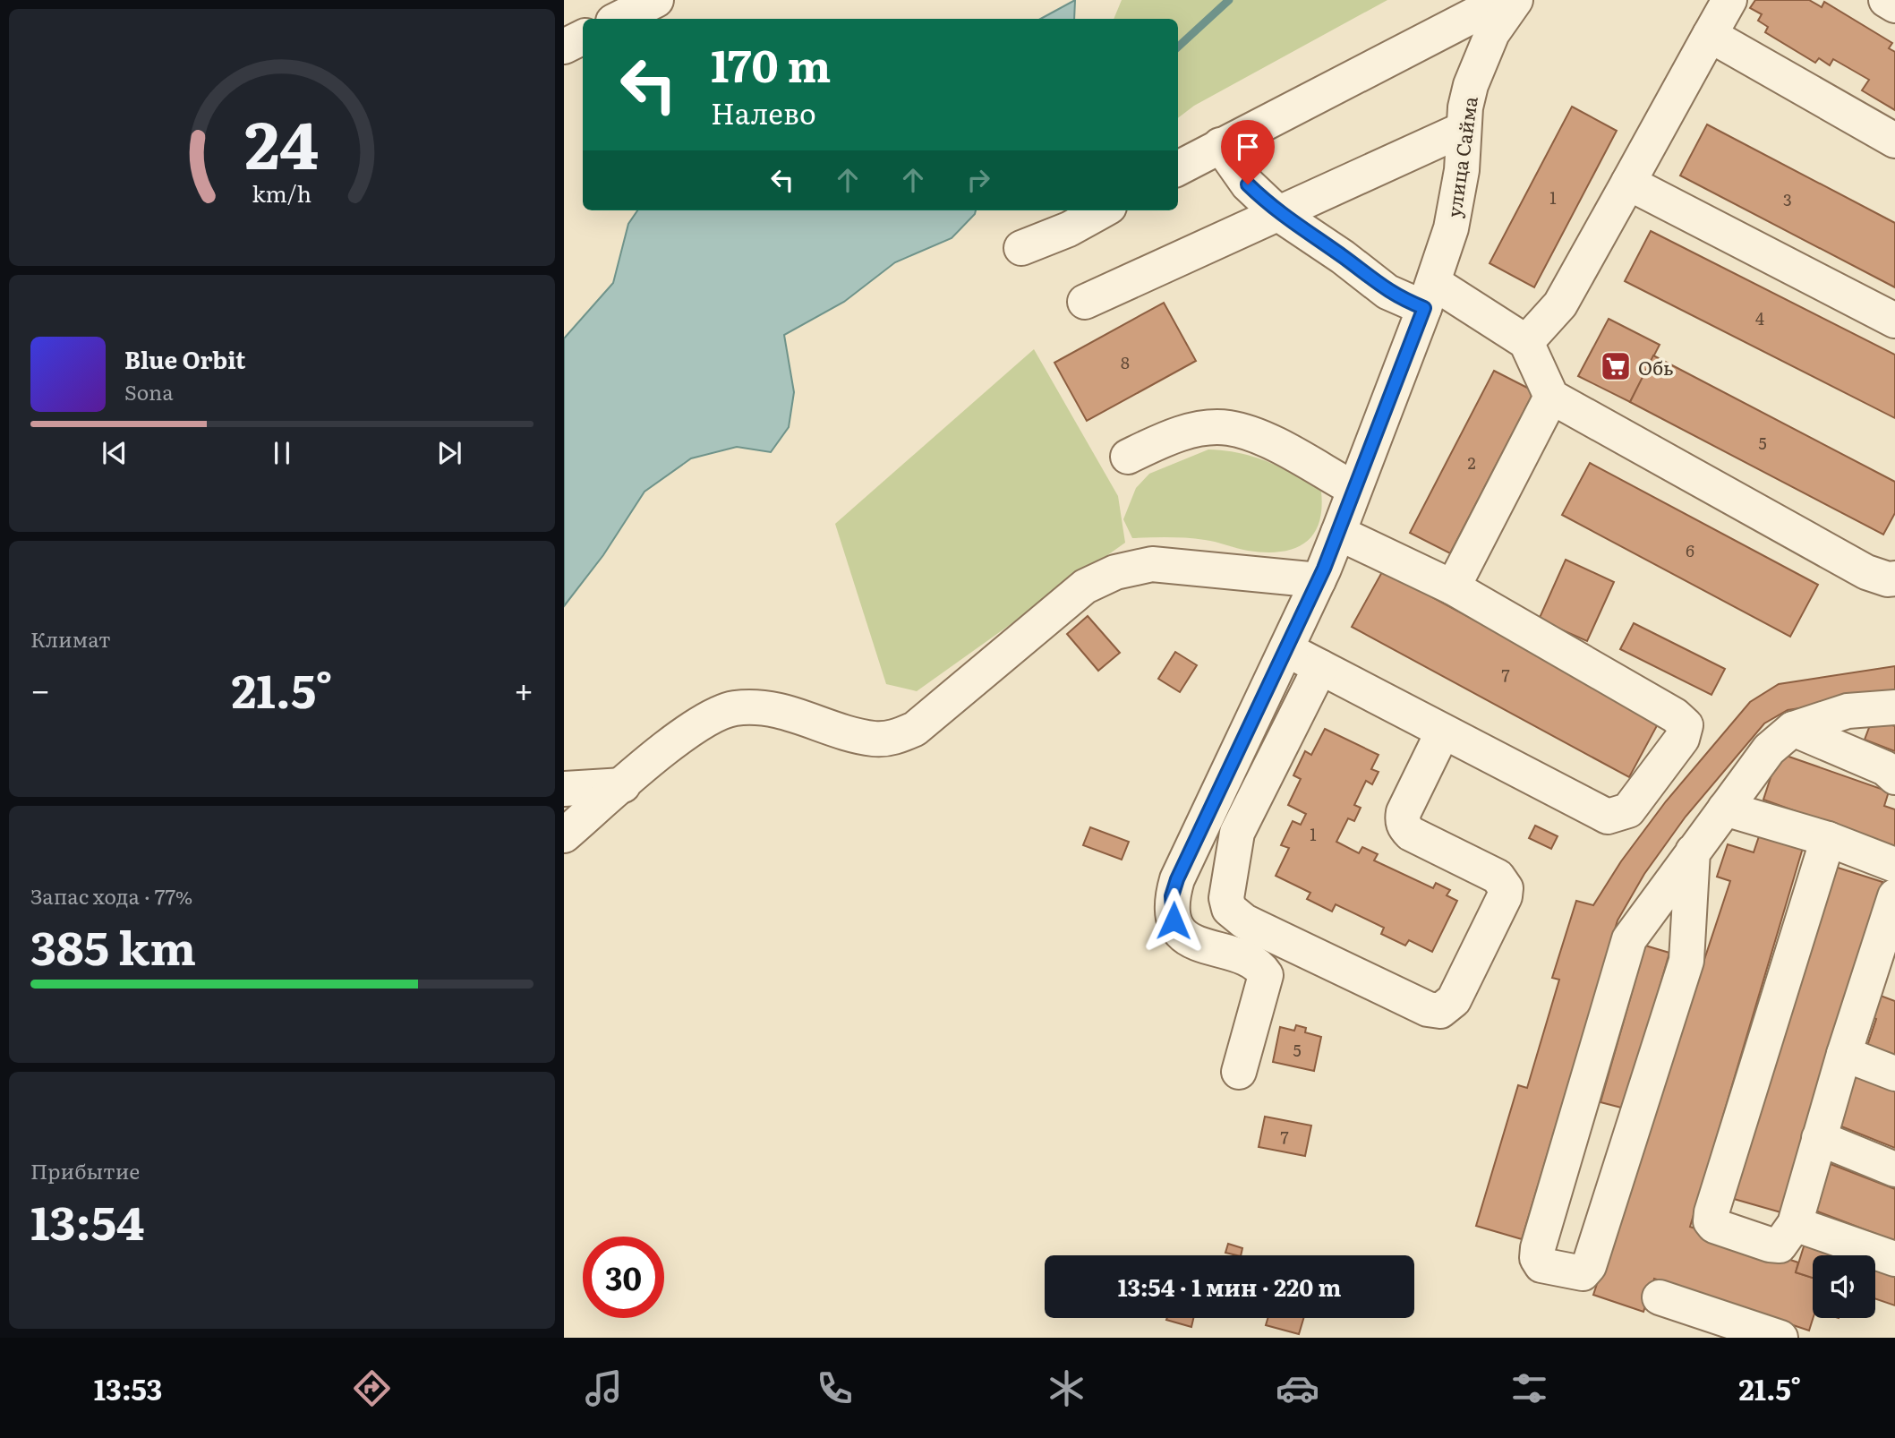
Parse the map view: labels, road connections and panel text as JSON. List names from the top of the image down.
{
  "streets": {
    "street": ["улица Сайма"]
  },
  "places": {
    "supermarket": ["Обь"]
  },
  "house_numbers": [
    "1",
    "3",
    "4",
    "8",
    "5",
    "2",
    "6",
    "7",
    "1",
    "5",
    "7"
  ],
  "page": {
    "turn": ["170 m", "Налево"],
    "song": ["Blue Orbit", "Sona"],
    "tile": [
      "Климат",
      ["Запас хода · 77%", "385 km"],
      ["Прибытие", "13:54"]
    ],
    "heat": ["−", "21.5°", "+"],
    "limit": "30",
    "trip": "13:54 · 1 мин · 220 m",
    "tabs": ["13:53", "21.5°"],
    "gauge": ["24", "km/h"]
  }
}
